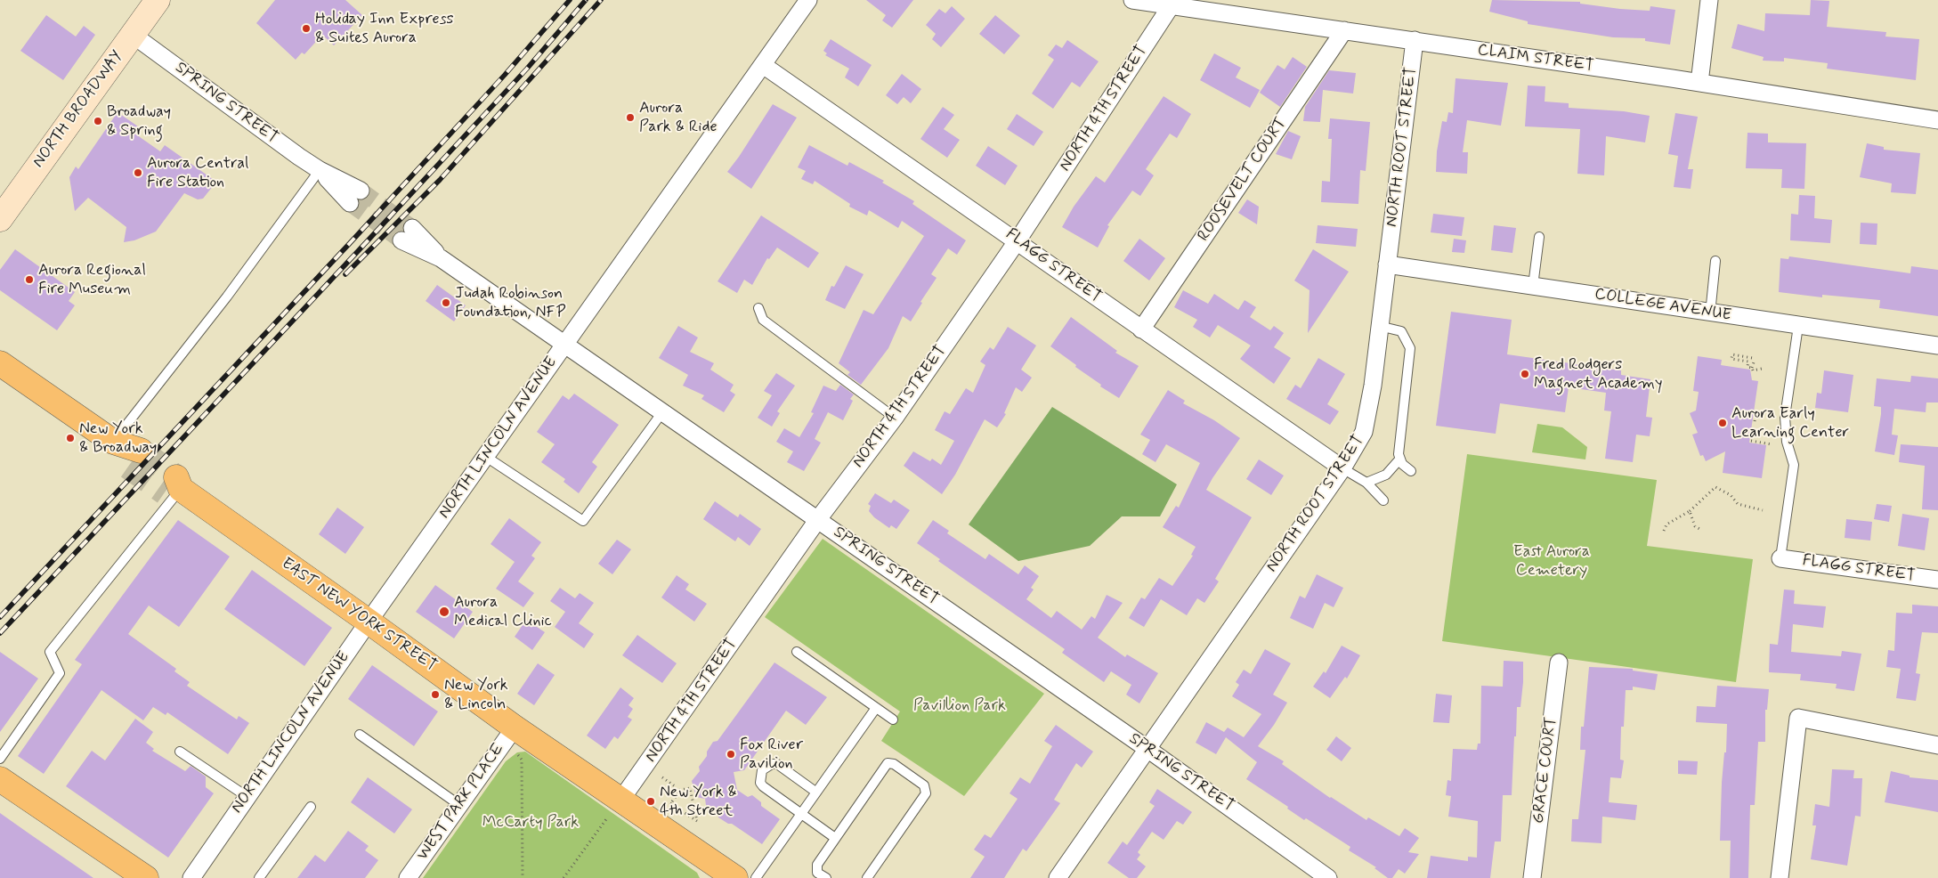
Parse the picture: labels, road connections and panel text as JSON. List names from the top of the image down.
{
  "streets": {
    "main road": ["NORTH BROADWAY", "EAST NEW YORK STREET"],
    "street": [
      "CLAIM STREET",
      "SPRING STREET",
      "NORTH 4TH STREET",
      "NORTH ROOT STREET",
      "ROOSEVELT COURT",
      "FLAGG STREET",
      "COLLEGE AVENUE",
      "NORTH LINCOLN AVENUE",
      "GRACE COURT",
      "WEST PARK PLACE"
    ]
  },
  "crossings": [
    ["CLAIM STREET", "NORTH 4TH STREET"],
    ["CLAIM STREET", "NORTH ROOT STREET"],
    ["CLAIM STREET", "ROOSEVELT COURT"],
    ["SPRING STREET", "NORTH 4TH STREET"],
    ["SPRING STREET", "NORTH BROADWAY"],
    ["SPRING STREET", "NORTH ROOT STREET"],
    ["SPRING STREET", "NORTH LINCOLN AVENUE"],
    ["NORTH 4TH STREET", "FLAGG STREET"],
    ["NORTH 4TH STREET", "EAST NEW YORK STREET"],
    ["NORTH ROOT STREET", "FLAGG STREET"],
    ["NORTH ROOT STREET", "COLLEGE AVENUE"],
    ["ROOSEVELT COURT", "FLAGG STREET"],
    ["FLAGG STREET", "NORTH LINCOLN AVENUE"],
    ["NORTH LINCOLN AVENUE", "EAST NEW YORK STREET"],
    ["EAST NEW YORK STREET", "WEST PARK PLACE"]
  ],
  "parks": ["East Aurora Cemetery", "Pavillion Park", "McCarty Park"],
  "places": [
    "Holiday Inn Express & Suites Aurora",
    "Aurora Park & Ride",
    "Broadway & Spring",
    "Aurora Central Fire Station",
    "Aurora Regional Fire Museum",
    "Judah Robinson Foundation, NFP",
    "Fred Rodgers Magnet Academy",
    "Aurora Early Learning Center",
    "New York & Broadway",
    "Aurora Medical Clinic",
    "New York & Lincoln",
    "Fox River Pavilion",
    "New York & 4th Street"
  ]
}
